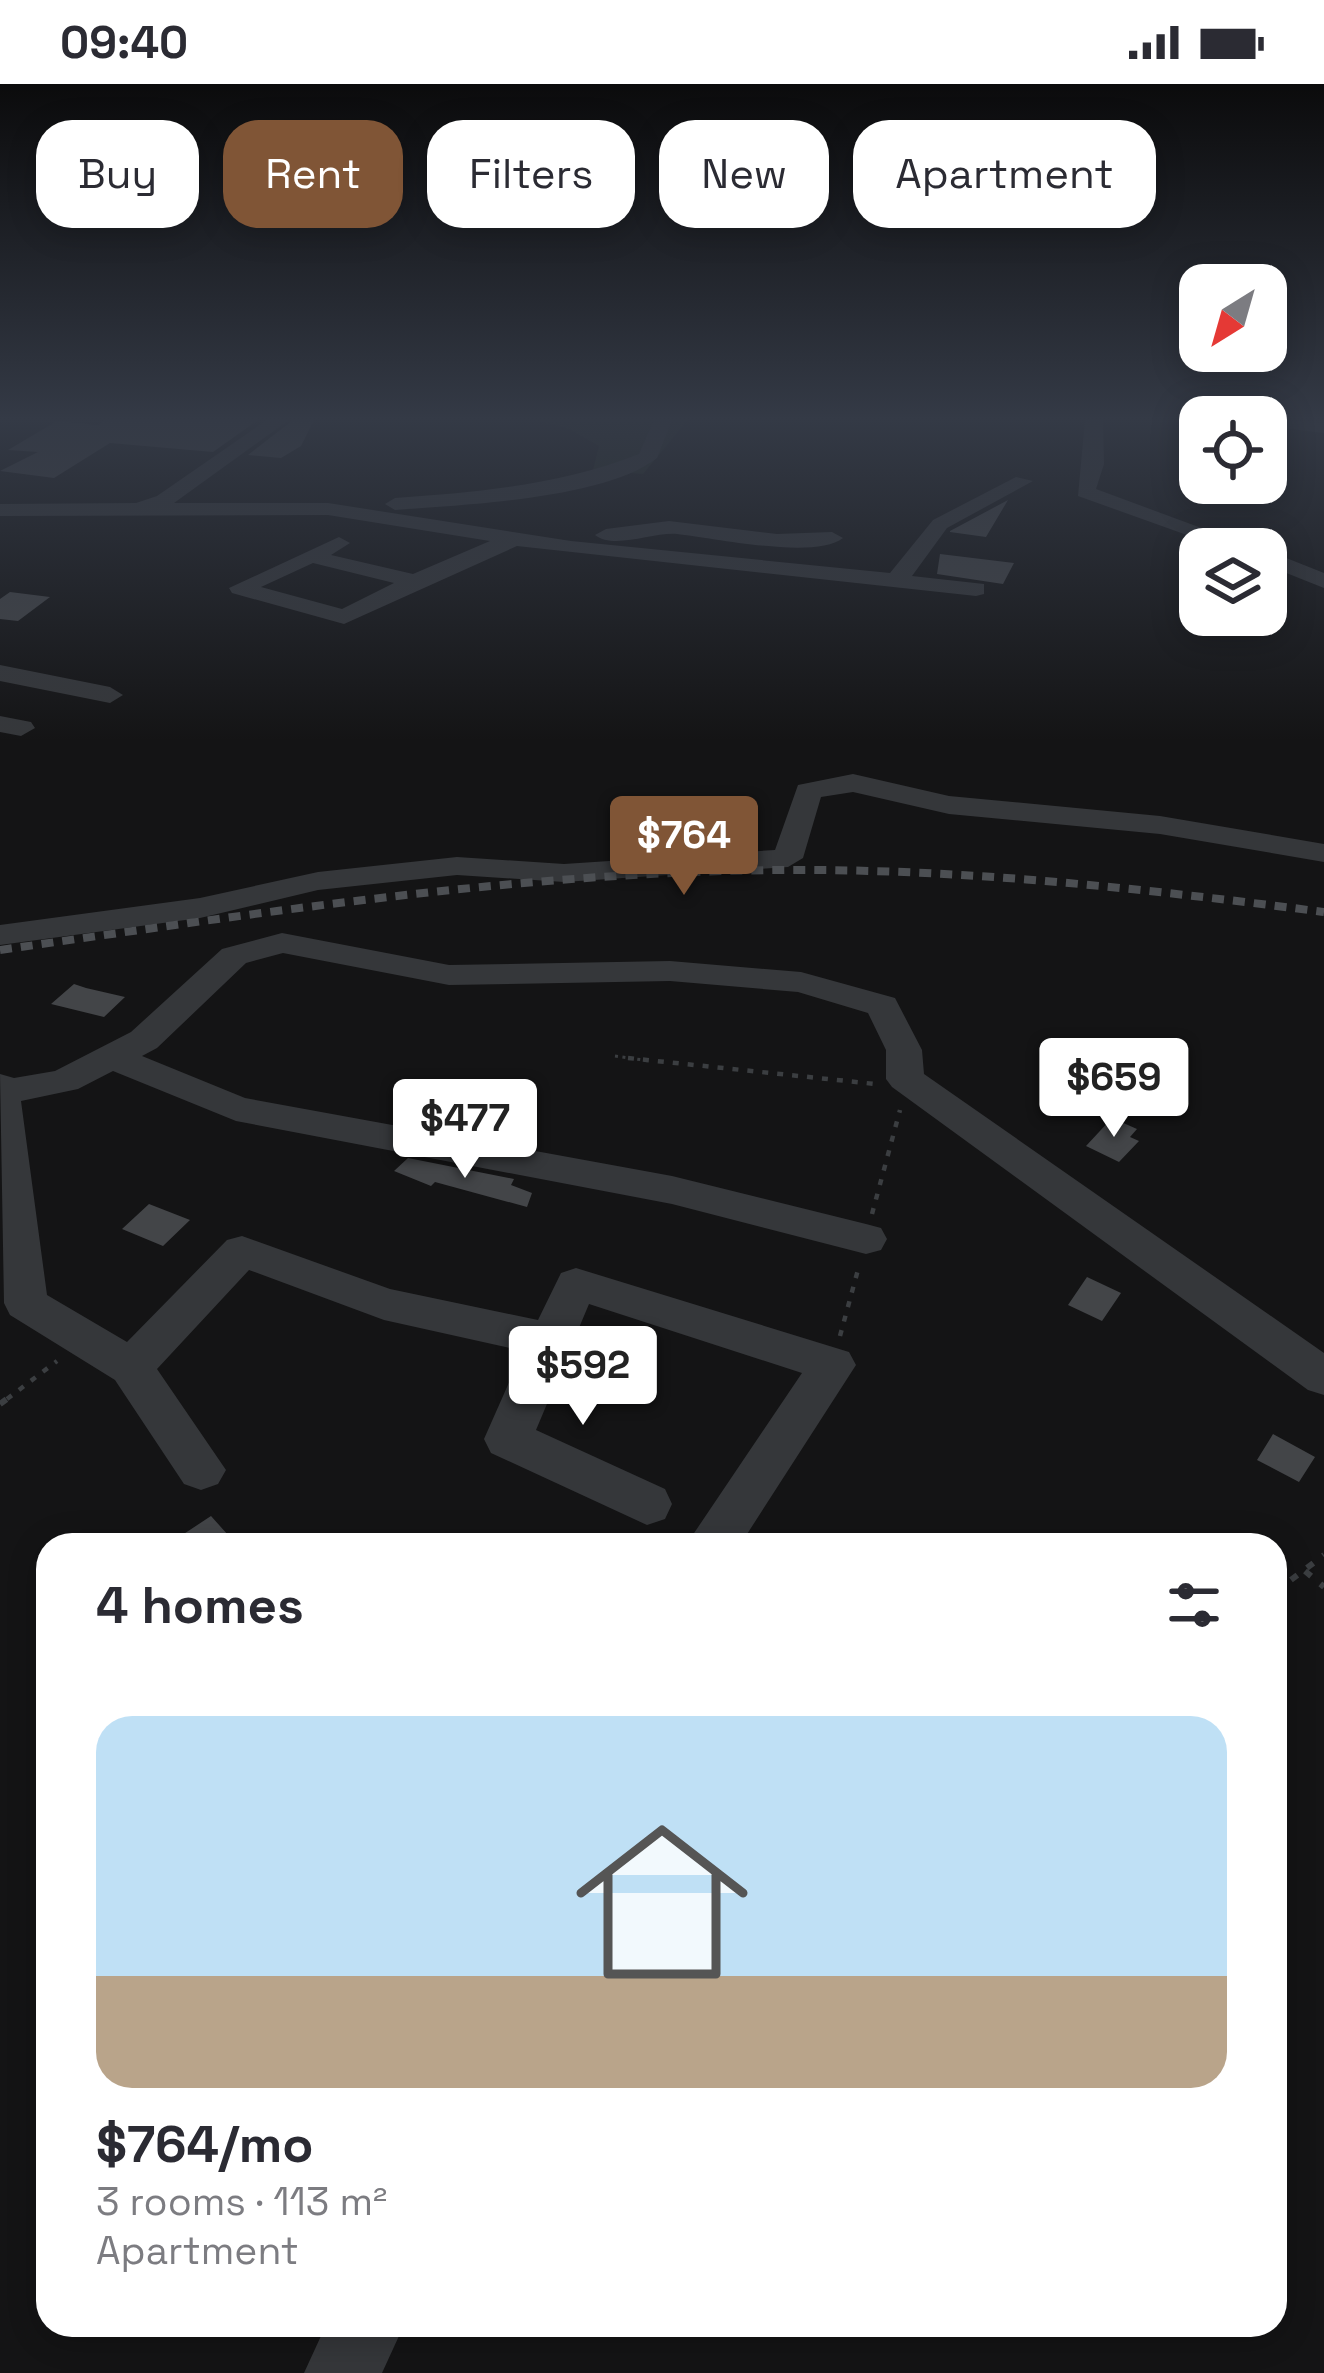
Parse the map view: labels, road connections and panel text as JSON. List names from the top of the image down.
{
  "north": "bottom left",
  "page": {
    "status": "09:40",
    "chip": [
      "Buy",
      "Rent",
      "Filters",
      "New",
      "Apartment"
    ],
    "price": [
      "$764",
      "$659",
      "$477",
      "$592"
    ],
    "heading": "4 homes",
    "list": [
      {
        "name": "$764/mo",
        "note": "3 rooms · 113 m² · Apartment"
      }
    ]
  }
}
